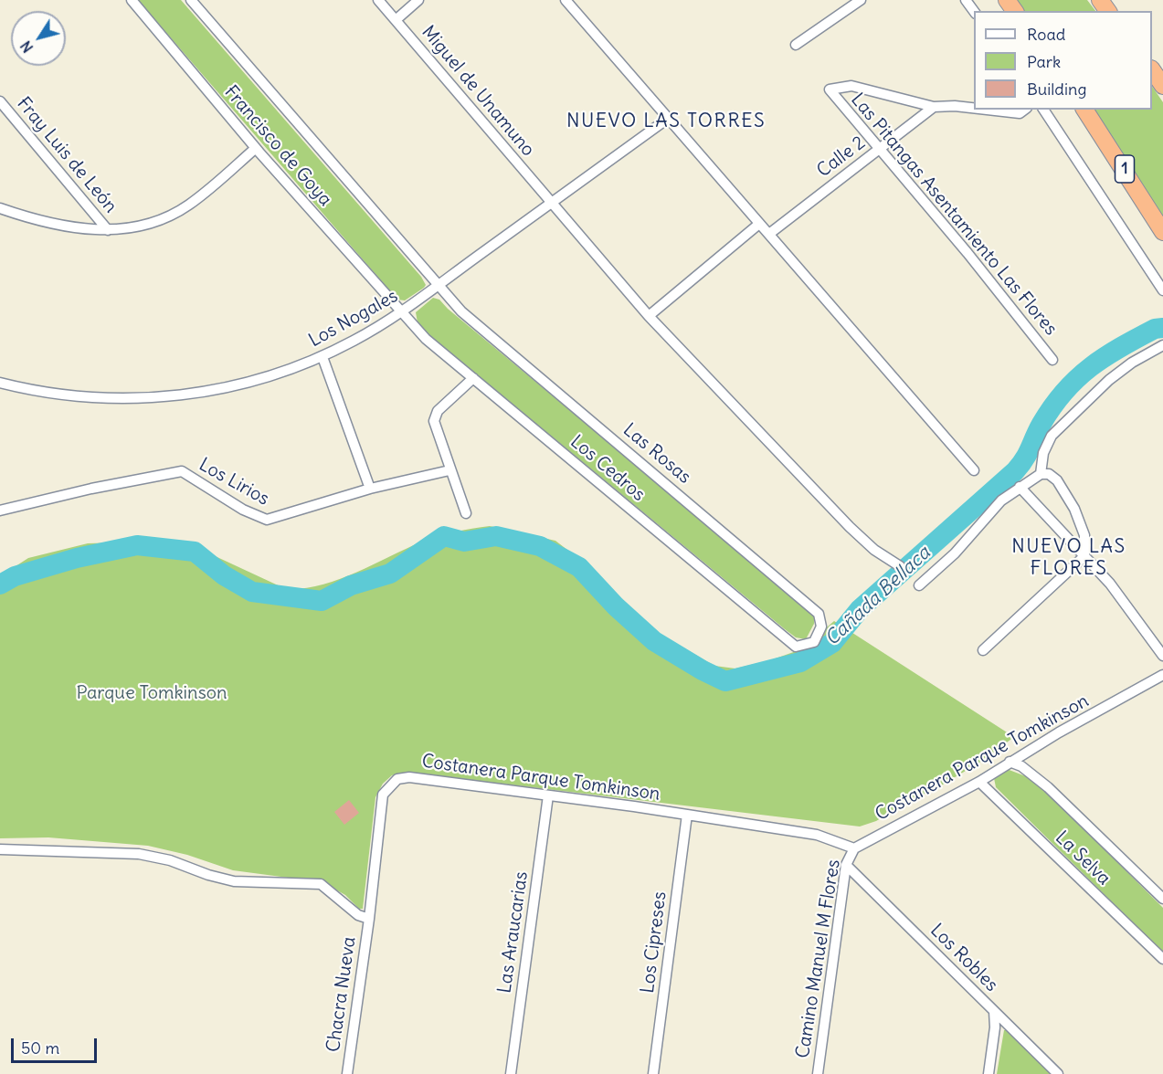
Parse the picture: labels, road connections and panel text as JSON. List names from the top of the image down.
{
  "streets": {
    "highway": ["1"],
    "street": [
      "Miguel de Unamuno",
      "Francisco de Goya",
      "Fray Luis de León",
      "Calle 2",
      "Las Pitangas Asentamiento Las Flores",
      "Los Nogales",
      "Las Rosas",
      "Los Cedros",
      "Los Lirios",
      "Costanera Parque Tomkinson",
      "La Selva",
      "Las Araucarias",
      "Los Cipreses",
      "Los Robles",
      "Camino Manuel M Flores",
      "Chacra Nueva"
    ]
  },
  "crossings": [
    ["Miguel de Unamuno", "Los Nogales"],
    ["Francisco de Goya", "Los Nogales"],
    ["Francisco de Goya", "Las Rosas"],
    ["Francisco de Goya", "Los Cedros"],
    ["Calle 2", "Las Pitangas Asentamiento Las Flores"],
    ["Los Nogales", "Las Rosas"],
    ["Los Nogales", "Los Cedros"],
    ["Las Rosas", "Los Cedros"],
    ["Costanera Parque Tomkinson", "La Selva"],
    ["Costanera Parque Tomkinson", "Las Araucarias"],
    ["Costanera Parque Tomkinson", "Los Cipreses"],
    ["Costanera Parque Tomkinson", "Camino Manuel M Flores"],
    ["Costanera Parque Tomkinson", "Chacra Nueva"],
    ["Los Robles", "Camino Manuel M Flores"]
  ],
  "districts": ["NUEVO LAS TORRES", "NUEVO LAS FLORES"],
  "water": ["Cañada Bellaca"],
  "parks": ["Parque Tomkinson"],
  "legend": ["Road", "Park", "Building"],
  "scale_bar": "50 m",
  "north": "bottom left"
}
